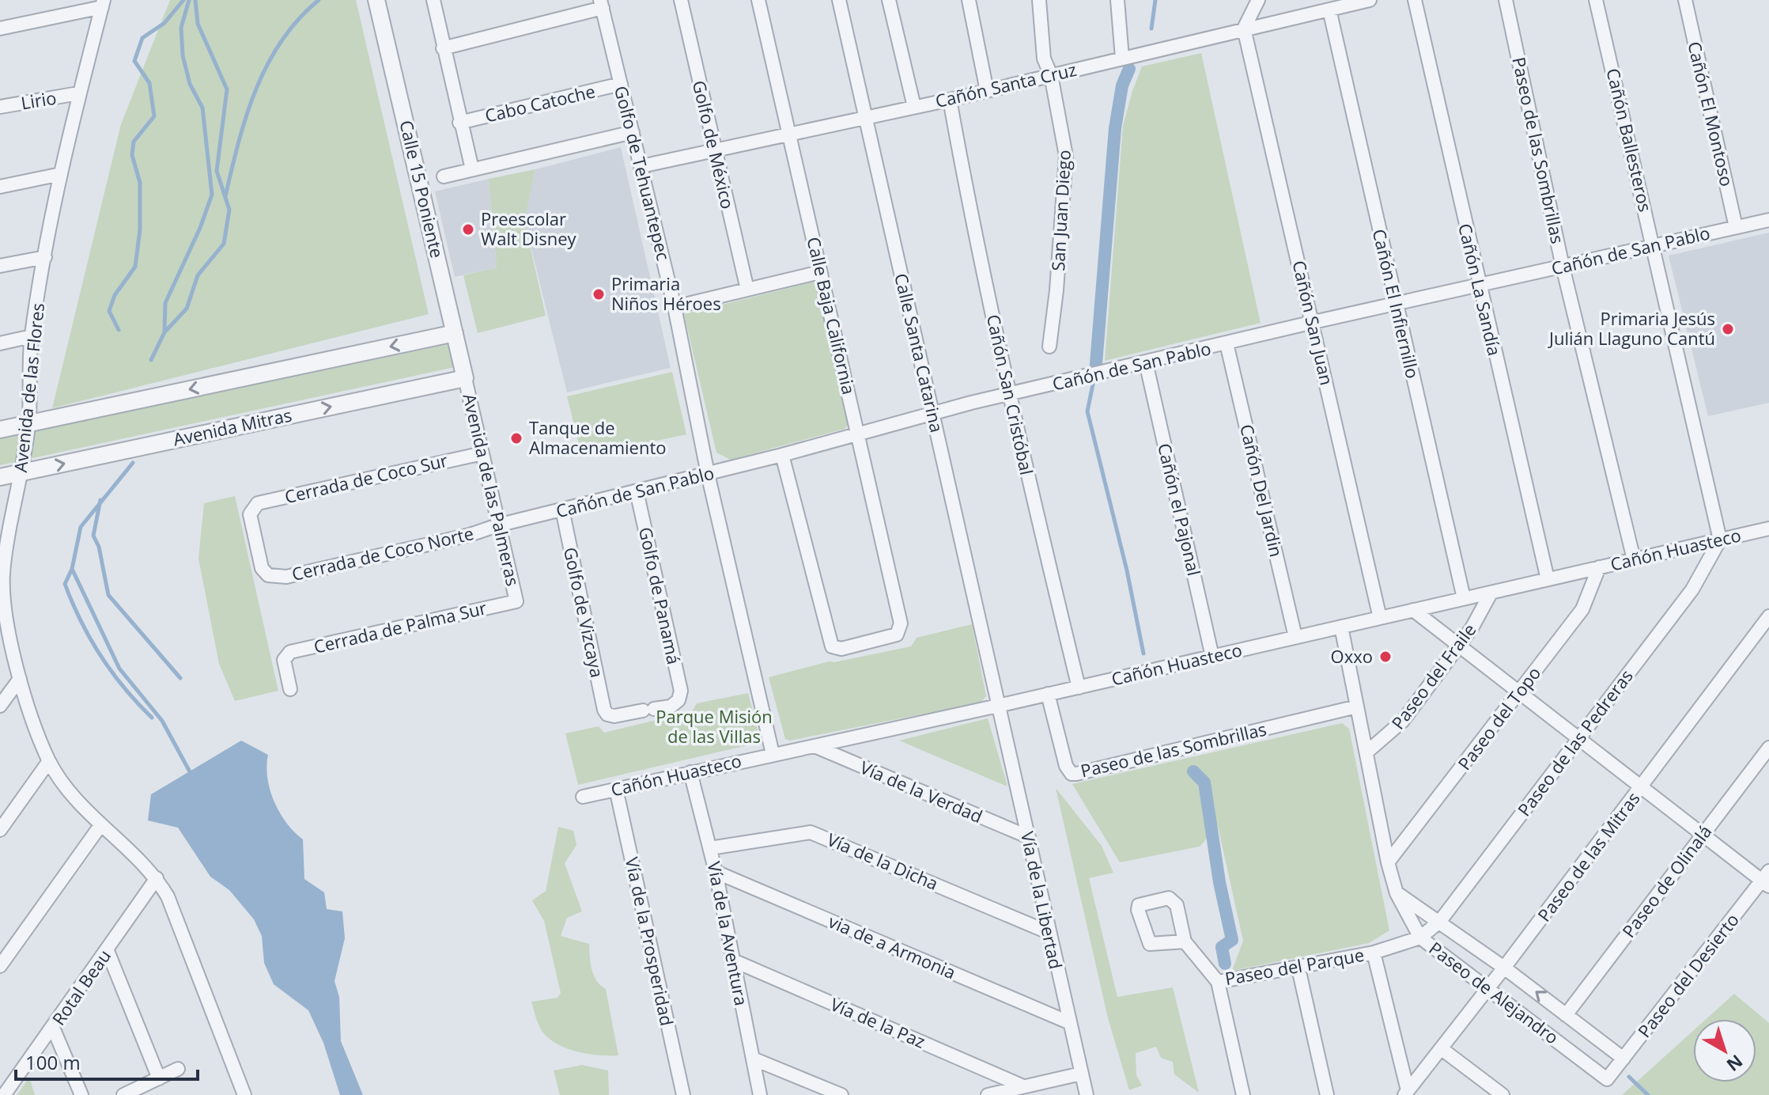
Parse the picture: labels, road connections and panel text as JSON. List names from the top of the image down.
{
  "streets": {
    "street": [
      "Cañón Santa Cruz",
      "Lirio",
      "Cabo Catoche",
      "Cañón El Montoso",
      "Cañón Ballesteros",
      "Golfo de México",
      "Paseo de las Sombrillas",
      "Golfo de Tehuantepec",
      "Calle 15 Poniente",
      "San Juan Diego",
      "Cañón de San Pablo",
      "Cañón La Sandía",
      "Cañón El Infiernillo",
      "Calle Baja California",
      "Cañón San Juan",
      "Calle Santa Catarina",
      "Avenida de las Flores",
      "Cañón San Cristóbal",
      "Avenida Mitras",
      "Cerrada de Coco Sur",
      "Avenida de las Palmeras",
      "Cañón Del Jardin",
      "Cañón el Pajonal",
      "Cañón Huasteco",
      "Cerrada de Coco Norte",
      "Golfo de Panamá",
      "Golfo de Vizcaya",
      "Cerrada de Palma Sur",
      "Paseo del Fraile",
      "Paseo del Topo",
      "Paseo de las Pedreras",
      "Vía de la Verdad",
      "Paseo de las Mitras",
      "Vía de la Dicha",
      "Paseo de Olinalá",
      "Vía de la Libertad",
      "Vía de la Aventura",
      "Vía de la Prosperidad",
      "via de a Armonia",
      "Paseo del Parque",
      "Paseo del Desierto",
      "Rotal Beau",
      "Paseo de Alejandro",
      "Vía de la Paz"
    ]
  },
  "crossings": [
    ["Cañón Santa Cruz", "Golfo de México"],
    ["Cañón Santa Cruz", "Golfo de Tehuantepec"],
    ["Cañón Santa Cruz", "San Juan Diego"],
    ["Cañón Santa Cruz", "Cañón El Infiernillo"],
    ["Cañón Santa Cruz", "Calle Baja California"],
    ["Cañón Santa Cruz", "Cañón San Juan"],
    ["Cañón Santa Cruz", "Calle Santa Catarina"],
    ["Cañón Santa Cruz", "Cañón San Cristóbal"],
    ["Lirio", "Avenida de las Flores"],
    ["Cabo Catoche", "Golfo de Tehuantepec"],
    ["Cañón El Montoso", "Cañón de San Pablo"],
    ["Cañón Ballesteros", "Cañón de San Pablo"],
    ["Cañón Ballesteros", "Cañón Huasteco"],
    ["Cañón Ballesteros", "Paseo de las Pedreras"],
    ["Paseo de las Sombrillas", "Cañón de San Pablo"],
    ["Paseo de las Sombrillas", "Cañón Huasteco"],
    ["Paseo de las Sombrillas", "Paseo de Alejandro"],
    ["Golfo de Tehuantepec", "Cañón de San Pablo"],
    ["Golfo de Tehuantepec", "Cañón Huasteco"],
    ["Calle 15 Poniente", "Avenida Mitras"],
    ["Calle 15 Poniente", "Avenida de las Palmeras"],
    ["Cañón de San Pablo", "Cañón La Sandía"],
    ["Cañón de San Pablo", "Cañón El Infiernillo"],
    ["Cañón de San Pablo", "Calle Baja California"],
    ["Cañón de San Pablo", "Cañón San Juan"],
    ["Cañón de San Pablo", "Calle Santa Catarina"],
    ["Cañón de San Pablo", "Cañón San Cristóbal"],
    ["Cañón de San Pablo", "Avenida de las Palmeras"],
    ["Cañón de San Pablo", "Cañón Del Jardin"],
    ["Cañón de San Pablo", "Cañón el Pajonal"],
    ["Cañón de San Pablo", "Cerrada de Coco Norte"],
    ["Cañón de San Pablo", "Golfo de Panamá"],
    ["Cañón de San Pablo", "Golfo de Vizcaya"],
    ["Cañón La Sandía", "Cañón Huasteco"],
    ["Cañón El Infiernillo", "Cañón Huasteco"],
    ["Cañón San Juan", "Cañón Huasteco"],
    ["Calle Santa Catarina", "Cañón Huasteco"],
    ["Calle Santa Catarina", "Vía de la Libertad"],
    ["Avenida de las Flores", "Avenida Mitras"],
    ["Avenida de las Flores", "Rotal Beau"],
    ["Cañón San Cristóbal", "Cañón Huasteco"],
    ["Avenida Mitras", "Avenida de las Palmeras"],
    ["Cerrada de Coco Sur", "Avenida de las Palmeras"],
    ["Cerrada de Coco Sur", "Cerrada de Coco Norte"],
    ["Avenida de las Palmeras", "Cerrada de Coco Norte"],
    ["Avenida de las Palmeras", "Cerrada de Palma Sur"],
    ["Cañón Del Jardin", "Cañón Huasteco"],
    ["Cañón el Pajonal", "Cañón Huasteco"],
    ["Cañón Huasteco", "Paseo del Fraile"],
    ["Cañón Huasteco", "Paseo del Topo"],
    ["Cañón Huasteco", "Paseo de las Pedreras"],
    ["Cañón Huasteco", "Vía de la Verdad"],
    ["Cañón Huasteco", "Vía de la Libertad"],
    ["Cañón Huasteco", "Vía de la Aventura"],
    ["Cañón Huasteco", "Vía de la Prosperidad"],
    ["Cañón Huasteco", "Paseo de Alejandro"],
    ["Golfo de Panamá", "Golfo de Vizcaya"],
    ["Paseo del Fraile", "Paseo de Alejandro"],
    ["Paseo del Topo", "Paseo de Alejandro"],
    ["Paseo de las Pedreras", "Paseo del Parque"],
    ["Paseo de las Pedreras", "Paseo de Alejandro"],
    ["Vía de la Verdad", "Vía de la Libertad"],
    ["Paseo de las Mitras", "Paseo de Alejandro"],
    ["Vía de la Dicha", "Vía de la Libertad"],
    ["Vía de la Dicha", "Vía de la Aventura"],
    ["Paseo de Olinalá", "Paseo de Alejandro"],
    ["Vía de la Libertad", "via de a Armonia"],
    ["Vía de la Aventura", "via de a Armonia"],
    ["Vía de la Aventura", "Vía de la Paz"],
    ["Paseo del Parque", "Paseo de Alejandro"],
    ["Paseo del Desierto", "Paseo de Alejandro"]
  ],
  "parks": ["Parque Misión de las Villas"],
  "places": [
    "Preescolar Walt Disney",
    "Primaria Niños Héroes",
    "Primaria Jesús Julián Llaguno Cantú",
    "Tanque de Almacenamiento",
    "Oxxo"
  ],
  "scale_bar": "100 m",
  "north": "bottom right"
}
